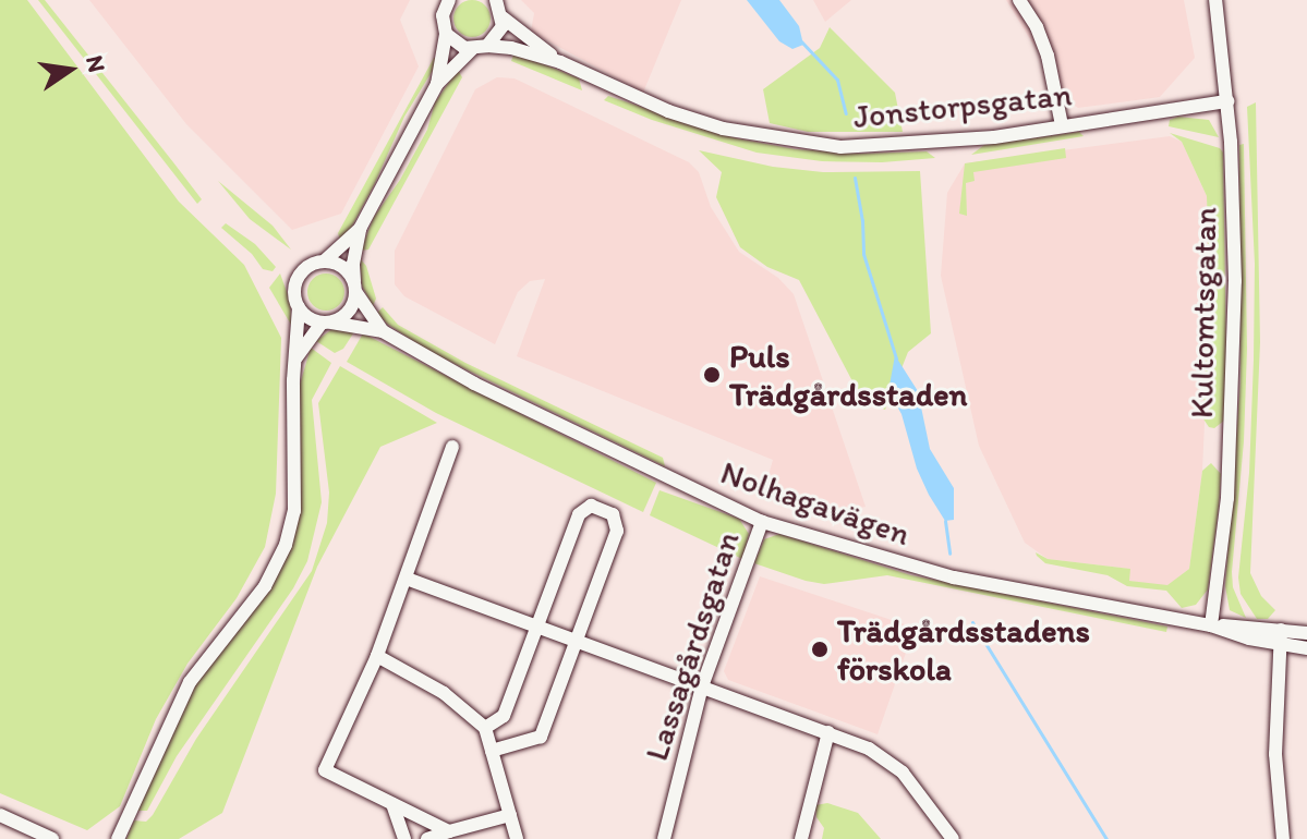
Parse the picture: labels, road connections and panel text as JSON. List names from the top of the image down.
{
  "streets": {
    "street": [
      "Jonstorpsgatan",
      "Kultomtsgatan",
      "Nolhagavägen",
      "Lassagårdsgatan"
    ]
  },
  "crossings": [
    ["Jonstorpsgatan", "Kultomtsgatan"],
    ["Kultomtsgatan", "Nolhagavägen"],
    ["Nolhagavägen", "Lassagårdsgatan"]
  ],
  "places": ["Puls Trädgårdsstaden", "Trädgårdsstadens förskola"],
  "north": "right"
}
